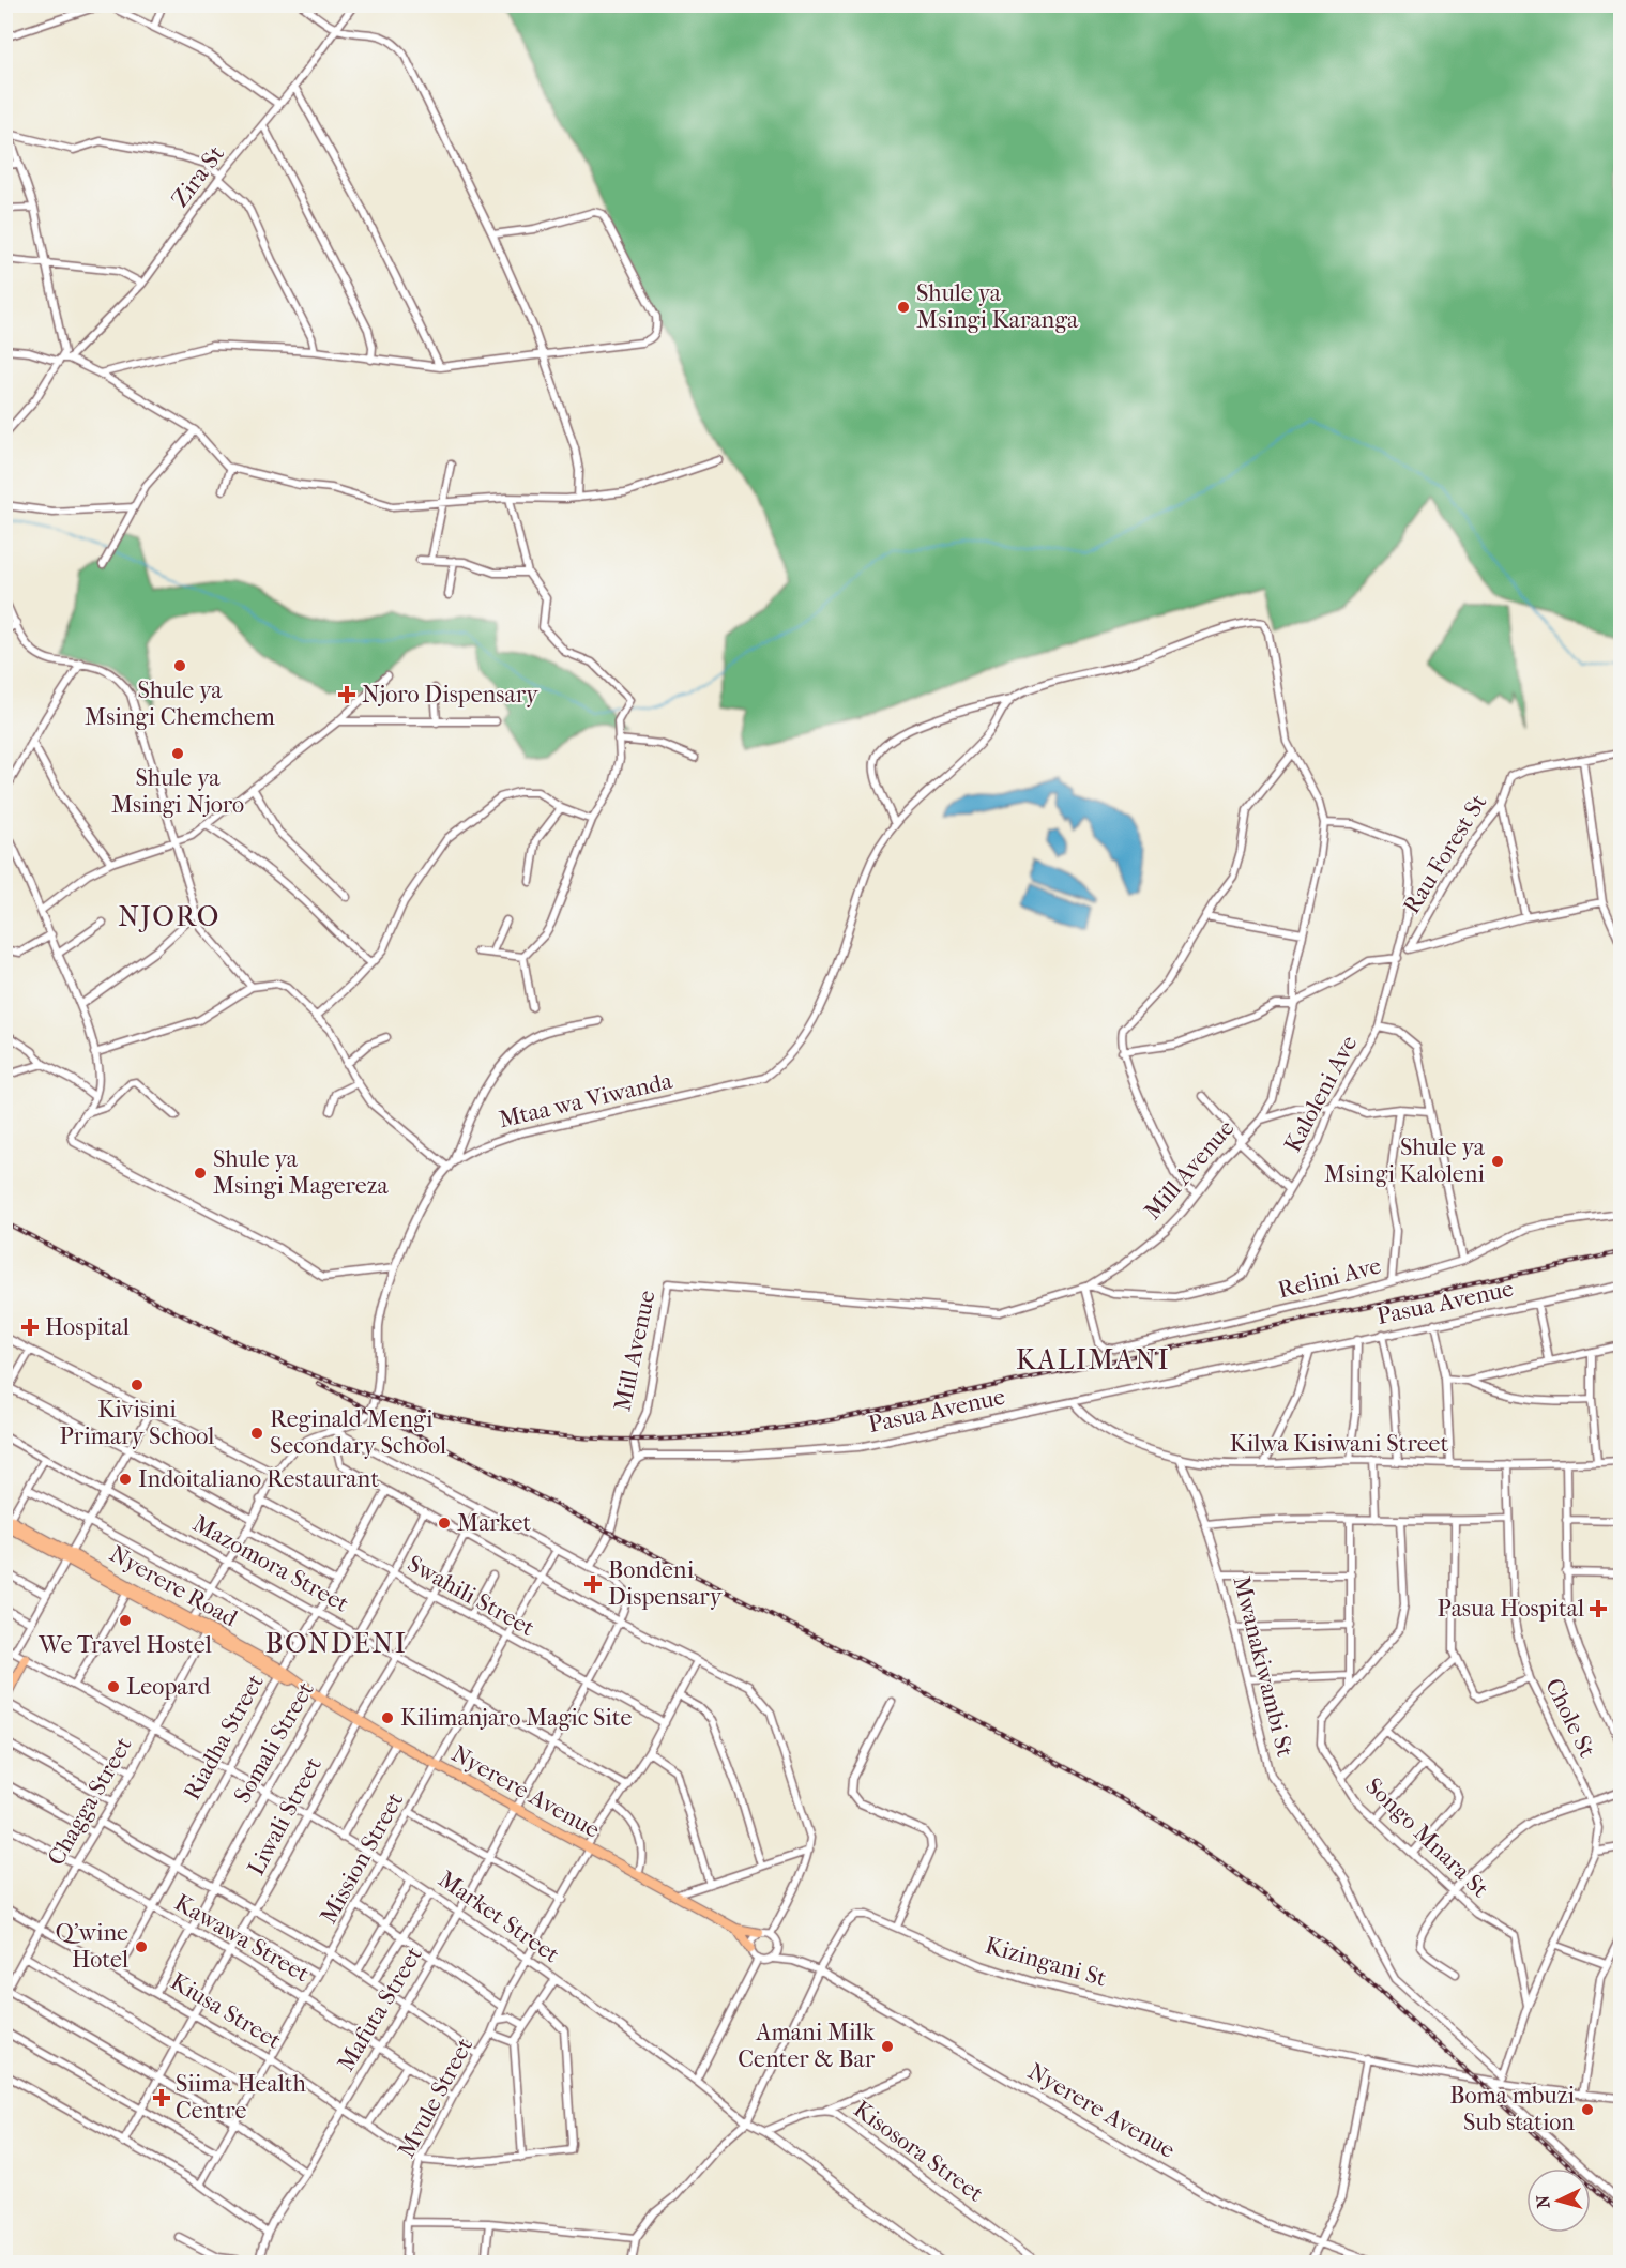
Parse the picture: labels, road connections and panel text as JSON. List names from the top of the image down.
{
  "streets": {
    "main road": ["Nyerere Road", "Nyerere Avenue"],
    "street": [
      "Zira St",
      "Rau Forest St",
      "Kaloleni Ave",
      "Mtaa wa Viwanda",
      "Mill Avenue",
      "Relini Ave",
      "Pasua Avenue",
      "Kilwa Kisiwani Street",
      "Mazomora Street",
      "Swahili Street",
      "Mwanakiwambi St",
      "Chole St",
      "Riadha Street",
      "Somali Street",
      "Chagga Street",
      "Liwali Street",
      "Songo Mnara St",
      "Mission Street",
      "Market Street",
      "Kawawa Street",
      "Kizingani St",
      "Mafuta Street",
      "Kiusa Street",
      "Mvule Street",
      "Kisosora Street"
    ]
  },
  "crossings": [
    ["Kaloleni Ave", "Mill Avenue"],
    ["Kaloleni Ave", "Relini Ave"],
    ["Mtaa wa Viwanda", "Mill Avenue"],
    ["Mtaa wa Viwanda", "Mazomora Street"],
    ["Mtaa wa Viwanda", "Nyerere Road"],
    ["Mtaa wa Viwanda", "Swahili Street"],
    ["Mill Avenue", "Relini Ave"],
    ["Mill Avenue", "Pasua Avenue"],
    ["Pasua Avenue", "Kilwa Kisiwani Street"],
    ["Kilwa Kisiwani Street", "Mwanakiwambi St"],
    ["Kilwa Kisiwani Street", "Chole St"],
    ["Mazomora Street", "Riadha Street"],
    ["Mazomora Street", "Somali Street"],
    ["Mazomora Street", "Liwali Street"],
    ["Mazomora Street", "Mission Street"],
    ["Mazomora Street", "Mafuta Street"],
    ["Mazomora Street", "Mvule Street"],
    ["Nyerere Road", "Riadha Street"],
    ["Nyerere Road", "Nyerere Avenue"],
    ["Nyerere Road", "Chagga Street"],
    ["Swahili Street", "Riadha Street"],
    ["Swahili Street", "Somali Street"],
    ["Swahili Street", "Liwali Street"],
    ["Swahili Street", "Mission Street"],
    ["Swahili Street", "Mafuta Street"],
    ["Swahili Street", "Mvule Street"],
    ["Mwanakiwambi St", "Chole St"],
    ["Chole St", "Songo Mnara St"],
    ["Chole St", "Kizingani St"],
    ["Riadha Street", "Market Street"],
    ["Riadha Street", "Kawawa Street"],
    ["Riadha Street", "Kiusa Street"],
    ["Somali Street", "Nyerere Avenue"],
    ["Somali Street", "Market Street"],
    ["Somali Street", "Kawawa Street"],
    ["Somali Street", "Kiusa Street"],
    ["Nyerere Avenue", "Liwali Street"],
    ["Nyerere Avenue", "Mission Street"],
    ["Nyerere Avenue", "Kizingani St"],
    ["Nyerere Avenue", "Mafuta Street"],
    ["Nyerere Avenue", "Mvule Street"],
    ["Chagga Street", "Market Street"],
    ["Chagga Street", "Kawawa Street"],
    ["Chagga Street", "Kiusa Street"],
    ["Liwali Street", "Market Street"],
    ["Liwali Street", "Kawawa Street"],
    ["Liwali Street", "Kiusa Street"],
    ["Mission Street", "Market Street"],
    ["Mission Street", "Kawawa Street"],
    ["Mission Street", "Kiusa Street"],
    ["Market Street", "Kizingani St"],
    ["Market Street", "Mafuta Street"],
    ["Market Street", "Mvule Street"],
    ["Market Street", "Kisosora Street"],
    ["Kawawa Street", "Mafuta Street"],
    ["Kawawa Street", "Mvule Street"],
    ["Mafuta Street", "Kiusa Street"],
    ["Kiusa Street", "Mvule Street"]
  ],
  "districts": ["NJORO", "KALIMANI", "BONDENI"],
  "places": {
    "other": [
      "Shule ya Msingi Karanga",
      "Shule ya Msingi Chemchem",
      "Shule ya Msingi Njoro",
      "Shule ya Msingi Kaloleni",
      "Shule ya Msingi Magereza",
      "Kivisini Primary School",
      "Reginald Mengi Secondary School",
      "Indoitaliano Restaurant",
      "Market",
      "We Travel Hostel",
      "Leopard",
      "Kilimanjaro Magic Site",
      "Q'wine Hotel",
      "Amani Milk Center & Bar",
      "Boma mbuzi Sub station"
    ],
    "health": [
      "Njoro Dispensary",
      "Hospital",
      "Bondeni Dispensary",
      "Pasua Hospital",
      "Siima Health Centre"
    ]
  },
  "north": "left"
}
